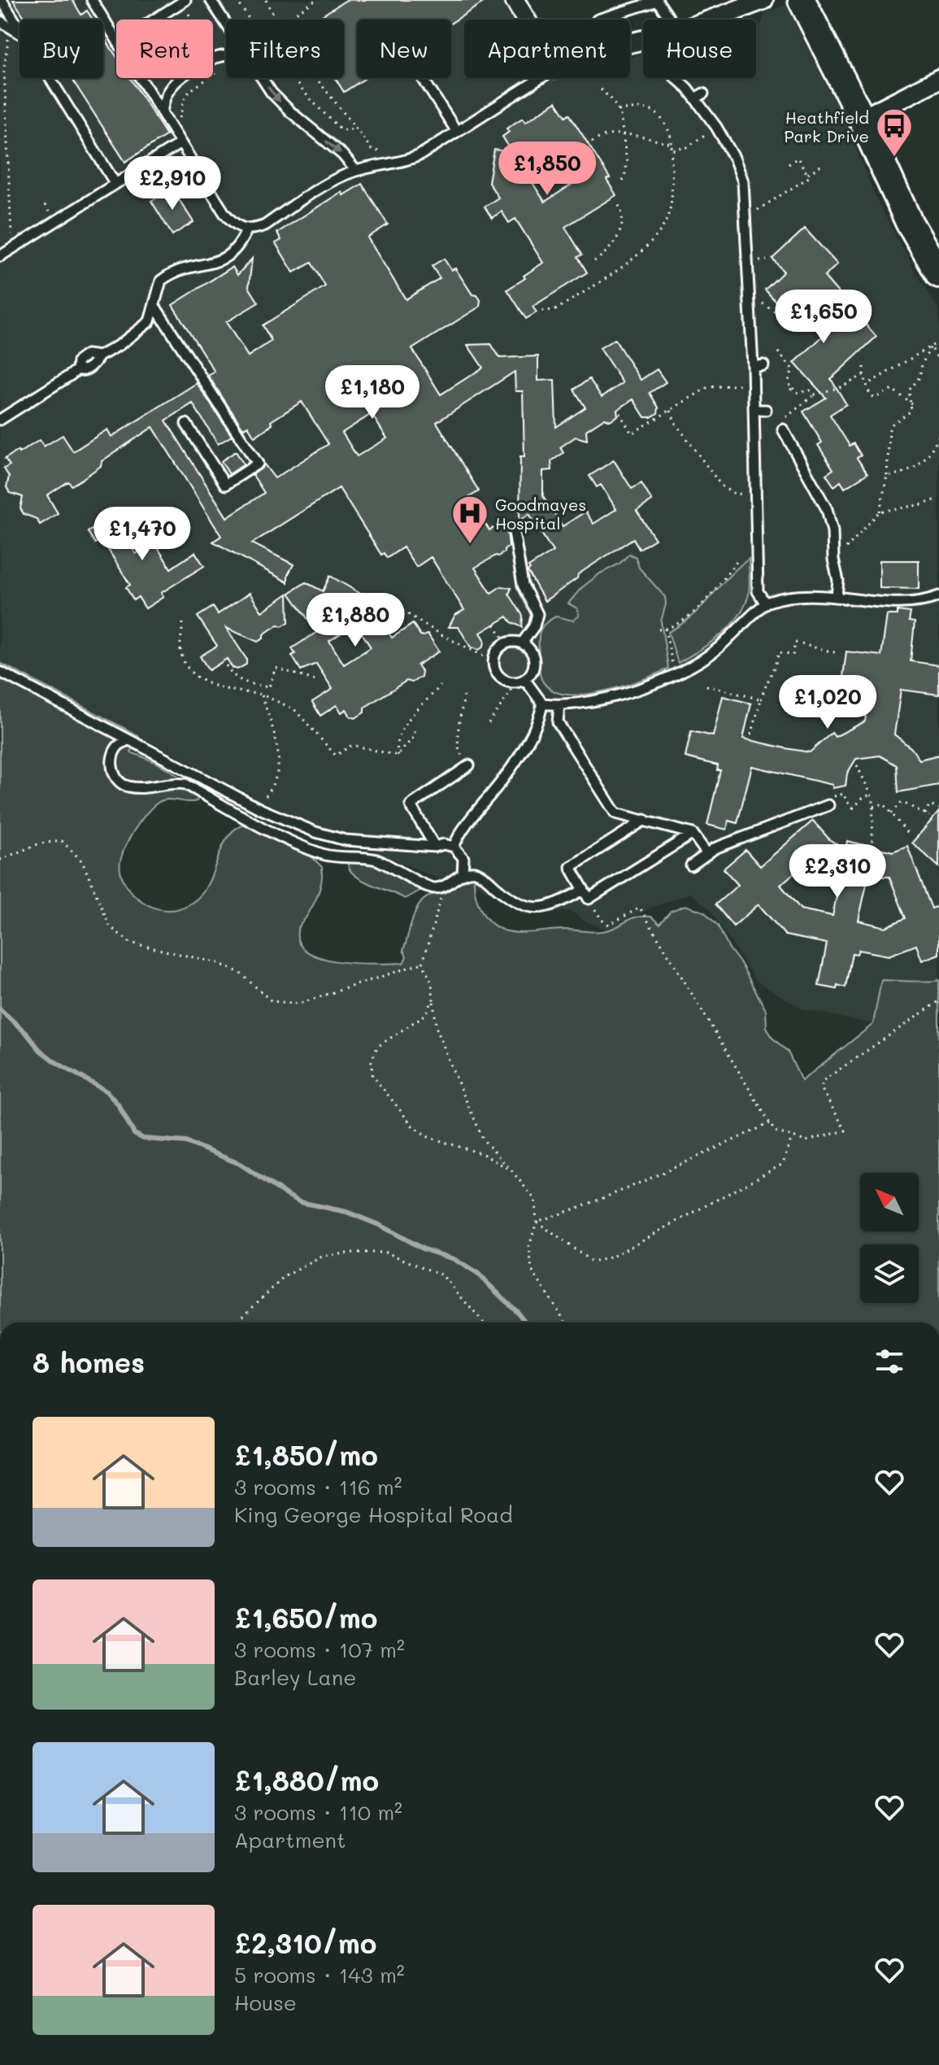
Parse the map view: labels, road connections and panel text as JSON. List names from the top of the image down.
{
  "places": {
    "bus stop": ["Heathfield Park Drive"],
    "hospital": ["Goodmayes Hospital"]
  },
  "north": "top left",
  "page": {
    "chip": [
      "Buy",
      "Rent",
      "Filters",
      "New",
      "Apartment",
      "House"
    ],
    "price": [
      "£1,850",
      "£2,910",
      "£1,650",
      "£1,180",
      "£1,470",
      "£1,880",
      "£1,020",
      "£2,310"
    ],
    "heading": "8 homes",
    "list": [
      {
        "name": "£1,850/mo",
        "note": "3 rooms · 116 m² · King George Hospital Road"
      },
      {
        "name": "£1,650/mo",
        "note": "3 rooms · 107 m² · Barley Lane"
      },
      {
        "name": "£1,880/mo",
        "note": "3 rooms · 110 m² · Apartment"
      },
      {
        "name": "£2,310/mo",
        "note": "5 rooms · 143 m² · House"
      }
    ]
  }
}
